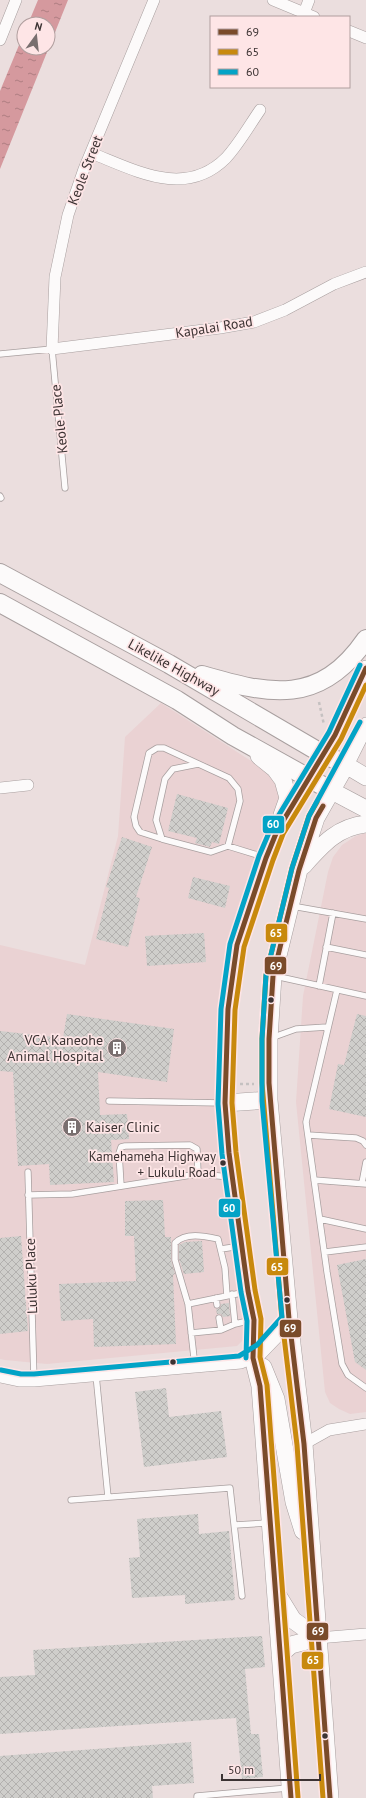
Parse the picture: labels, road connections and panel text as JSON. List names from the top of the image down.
{
  "streets": {
    "highway": ["Likelike Highway"],
    "street": ["Keole Street", "Kapalai Road"],
    "lane": ["Keole Place", "Luluku Place"]
  },
  "crossings": [
    ["Keole Street", "Kapalai Road"],
    ["Keole Street", "Keole Place"],
    ["Kapalai Road", "Keole Place"]
  ],
  "places": {
    "building": ["VCA Kaneohe Animal Hospital", "Kaiser Clinic"],
    "other": ["Kamehameha Highway + Lukulu Road"]
  },
  "lines": ["transit line 60", "transit line 69", "transit line 65"],
  "legend": ["69", "65", "60"],
  "scale_bar": "50 m",
  "north": "top"
}
